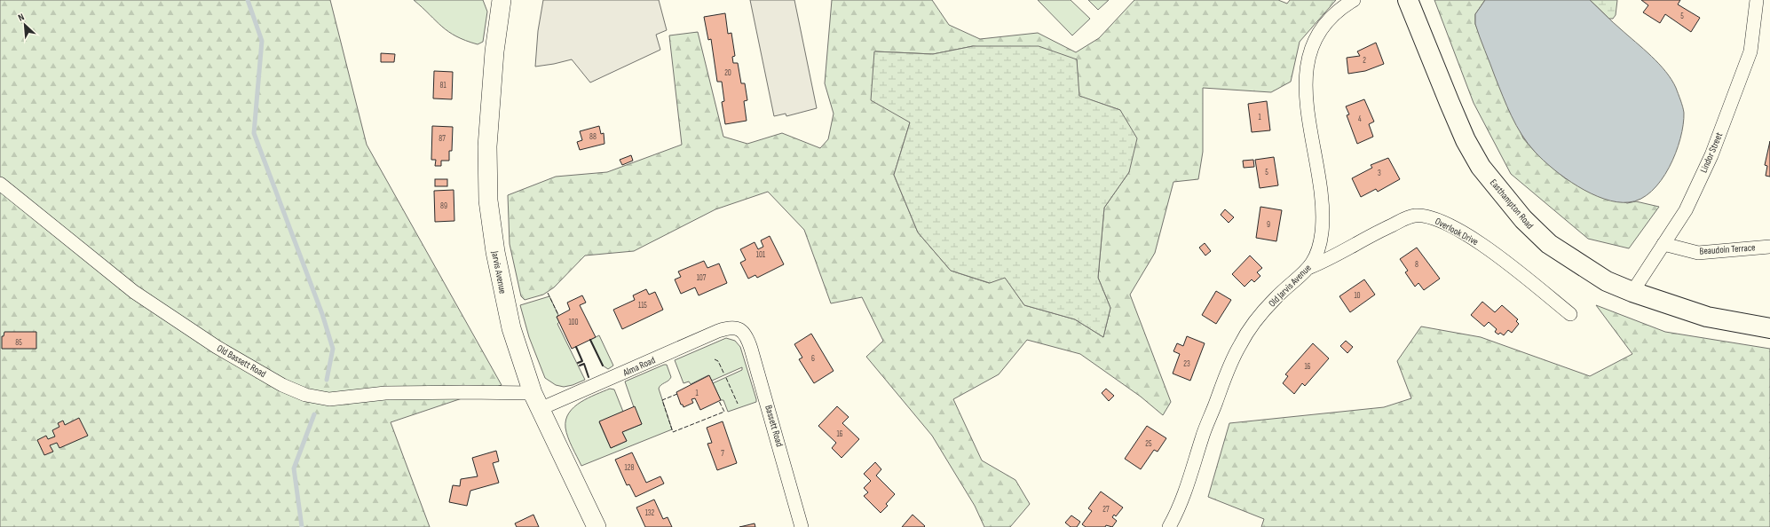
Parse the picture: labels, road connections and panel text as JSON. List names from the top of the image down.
{
  "streets": {
    "main road": ["Easthampton Road"],
    "street": [
      "Lindor Street",
      "Overlook Drive",
      "Beaudoin Terrace",
      "Jarvis Avenue",
      "Old Jarvis Avenue",
      "Old Bassett Road",
      "Alma Road",
      "Bassett Road"
    ]
  },
  "crossings": [
    ["Lindor Street", "Easthampton Road"],
    ["Lindor Street", "Beaudoin Terrace"],
    ["Overlook Drive", "Old Jarvis Avenue"],
    ["Jarvis Avenue", "Old Bassett Road"],
    ["Jarvis Avenue", "Alma Road"],
    ["Old Bassett Road", "Alma Road"],
    ["Alma Road", "Bassett Road"]
  ],
  "house_numbers": [
    "5",
    "2",
    "20",
    "81",
    "1",
    "4",
    "88",
    "87",
    "5",
    "3",
    "89",
    "9",
    "101",
    "8",
    "107",
    "10",
    "115",
    "100",
    "85",
    "6",
    "23",
    "16",
    "1",
    "16",
    "25",
    "7",
    "128",
    "27",
    "132"
  ],
  "north": "top left"
}
